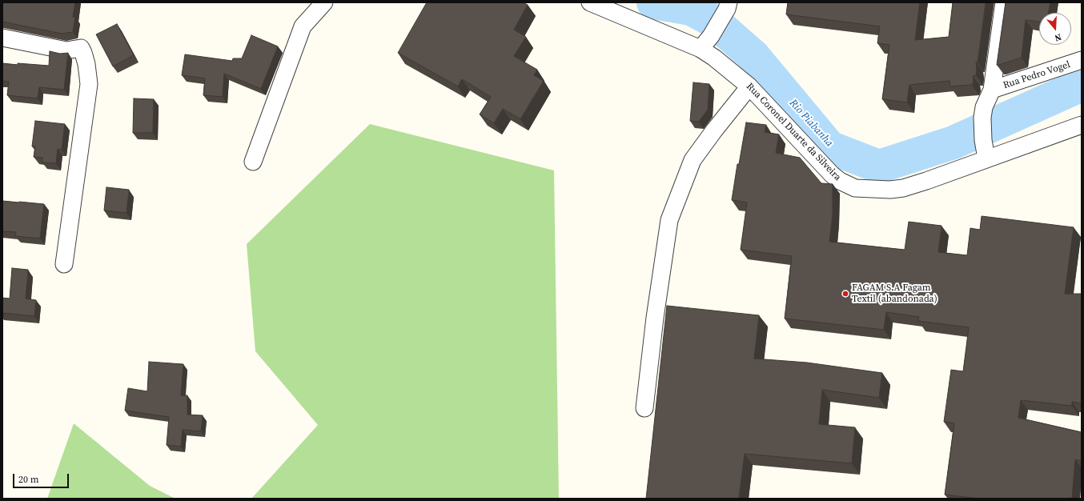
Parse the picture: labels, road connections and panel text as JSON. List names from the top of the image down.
{
  "streets": {
    "street": ["Rua Pedro Vogel", "Rua Coronel Duarte da Silveira"]
  },
  "water": ["Rio Piabanha"],
  "places": ["FAGAM S.A Fagam Textil (abandonada)"],
  "scale_bar": "20 m",
  "north": "bottom"
}
